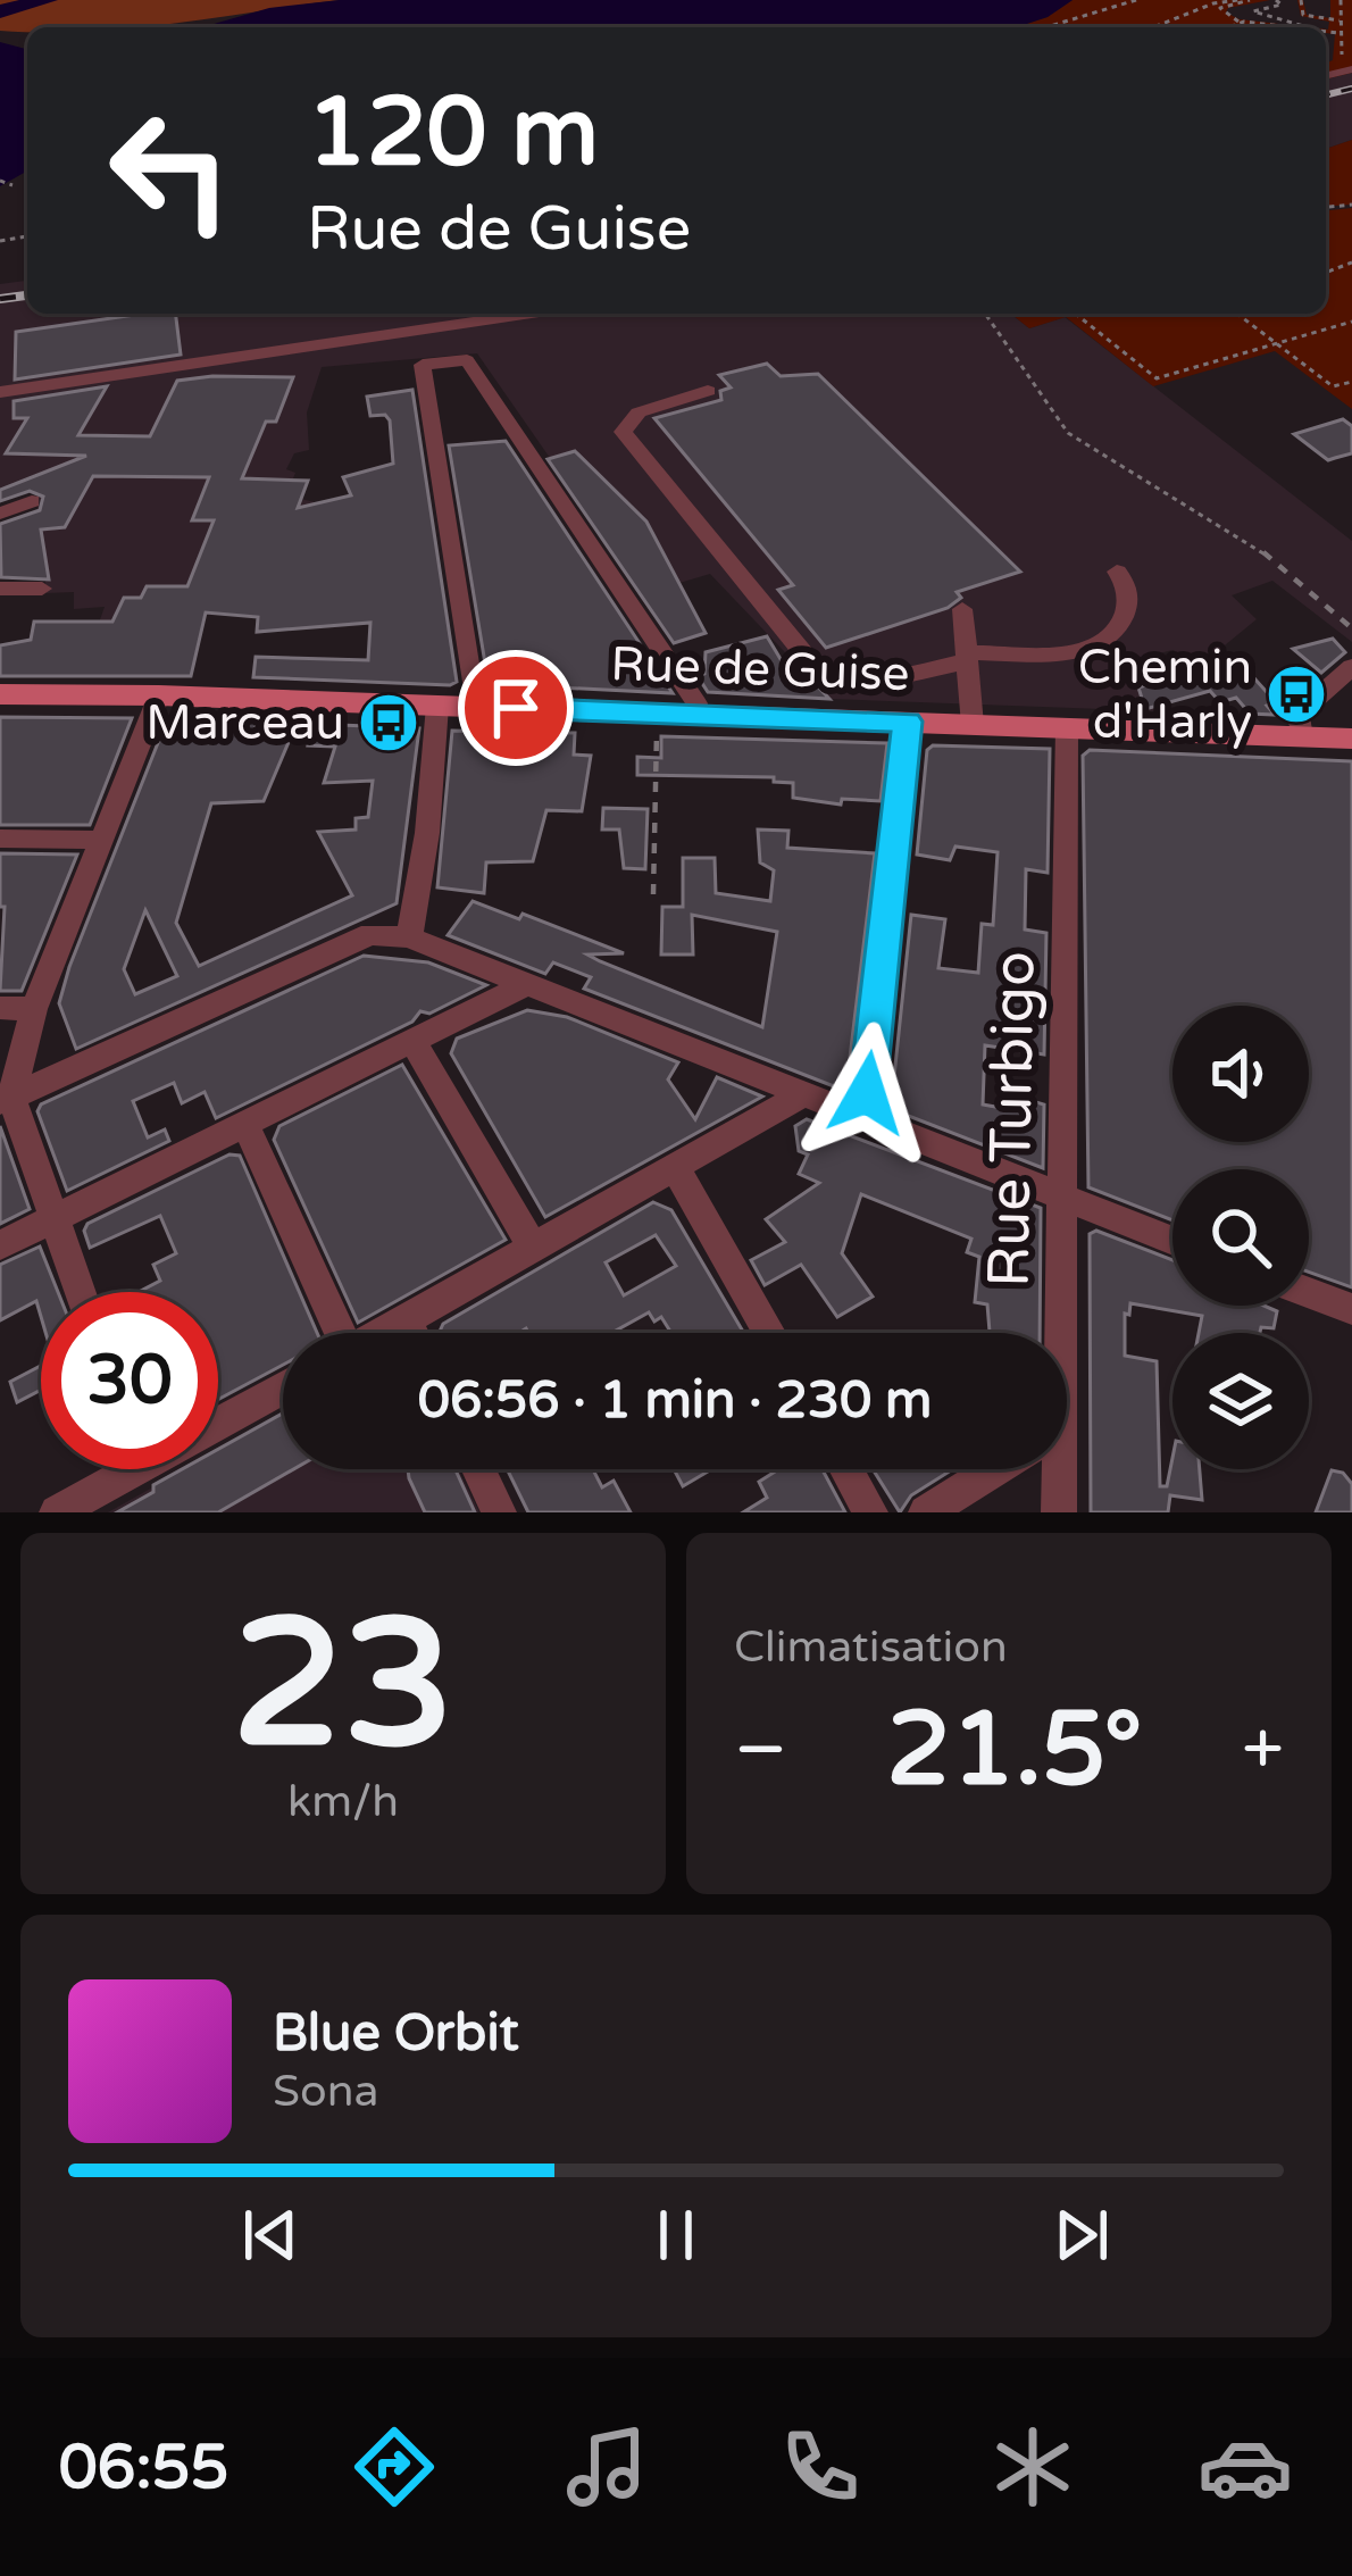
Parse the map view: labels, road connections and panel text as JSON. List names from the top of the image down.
{
  "streets": {
    "main road": ["Rue de Guise"],
    "street": ["Rue Turbigo"]
  },
  "crossings": [
    ["Rue de Guise", "Rue Turbigo"]
  ],
  "places": {
    "bus stop": ["Chemin d'Harly", "Marceau"]
  },
  "page": {
    "turn": ["120 m", "Rue de Guise"],
    "limit": "30",
    "trip": "06:56 · 1 min · 230 m",
    "tile": [
      ["23", "km/h"],
      "Climatisation"
    ],
    "heat": ["−", "21.5°", "+"],
    "song": ["Blue Orbit", "Sona"],
    "tabs": "06:55"
  }
}
